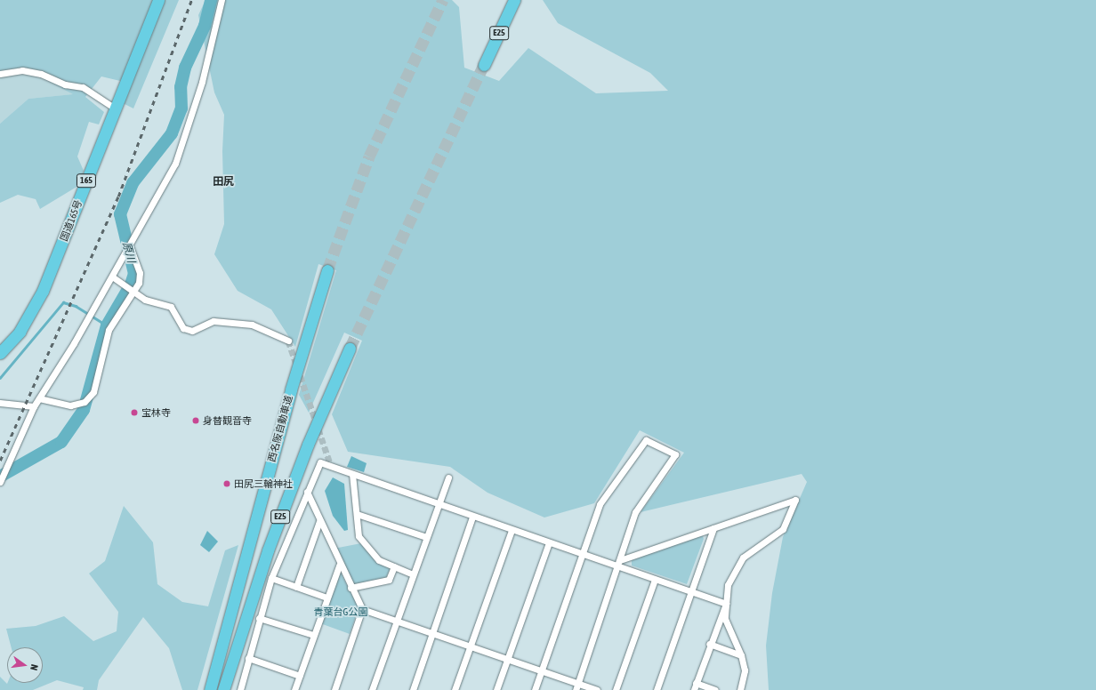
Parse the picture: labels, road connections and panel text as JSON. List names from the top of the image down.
{
  "streets": {
    "highway": [
      "E25",
      "165",
      "国道165号",
      "西名阪自動車道"
    ]
  },
  "districts": ["田尻"],
  "water": ["原川"],
  "parks": ["青葉台G公園"],
  "places": ["宝林寺", "身替観音寺", "田尻三輪神社"],
  "north": "right"
}
